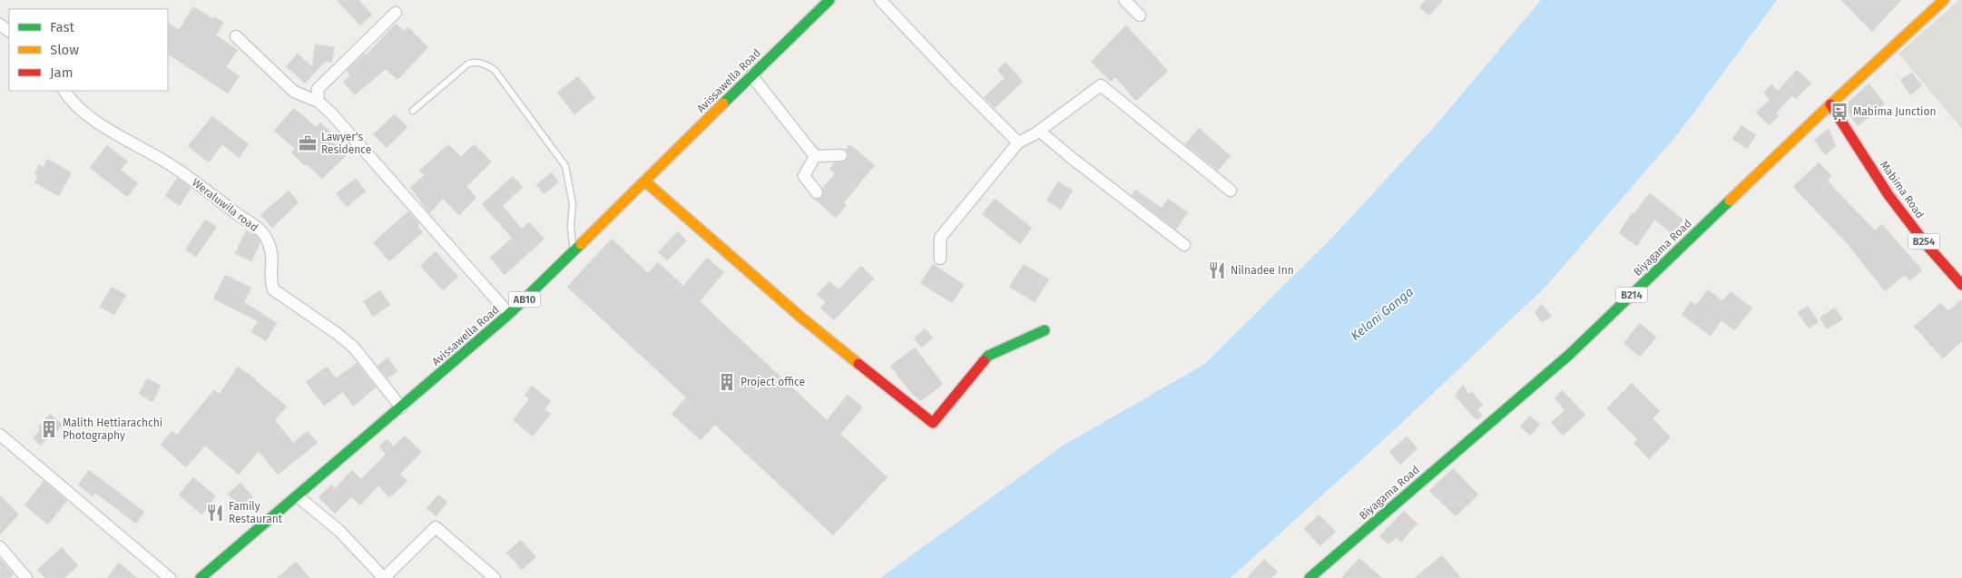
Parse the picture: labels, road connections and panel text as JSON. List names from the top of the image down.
{
  "streets": {
    "main road": [
      "Avissawella Road",
      "Mabima Road",
      "B254",
      "Biyagama Road",
      "B214",
      "AB10"
    ],
    "street": ["Weraluwila road"]
  },
  "crossings": [
    ["Avissawella Road", "Weraluwila road"],
    ["Mabima Road", "Biyagama Road"]
  ],
  "water": ["Kelani Ganga"],
  "places": {
    "bus stop": ["Mabima Junction"],
    "office": ["Lawyer's Residence"],
    "restaurant": ["Nilnadee Inn", "Family Restaurant"],
    "building": ["Project office", "Malith Hettiarachchi Photography"]
  },
  "legend": ["Fast", "Slow", "Jam"]
}
